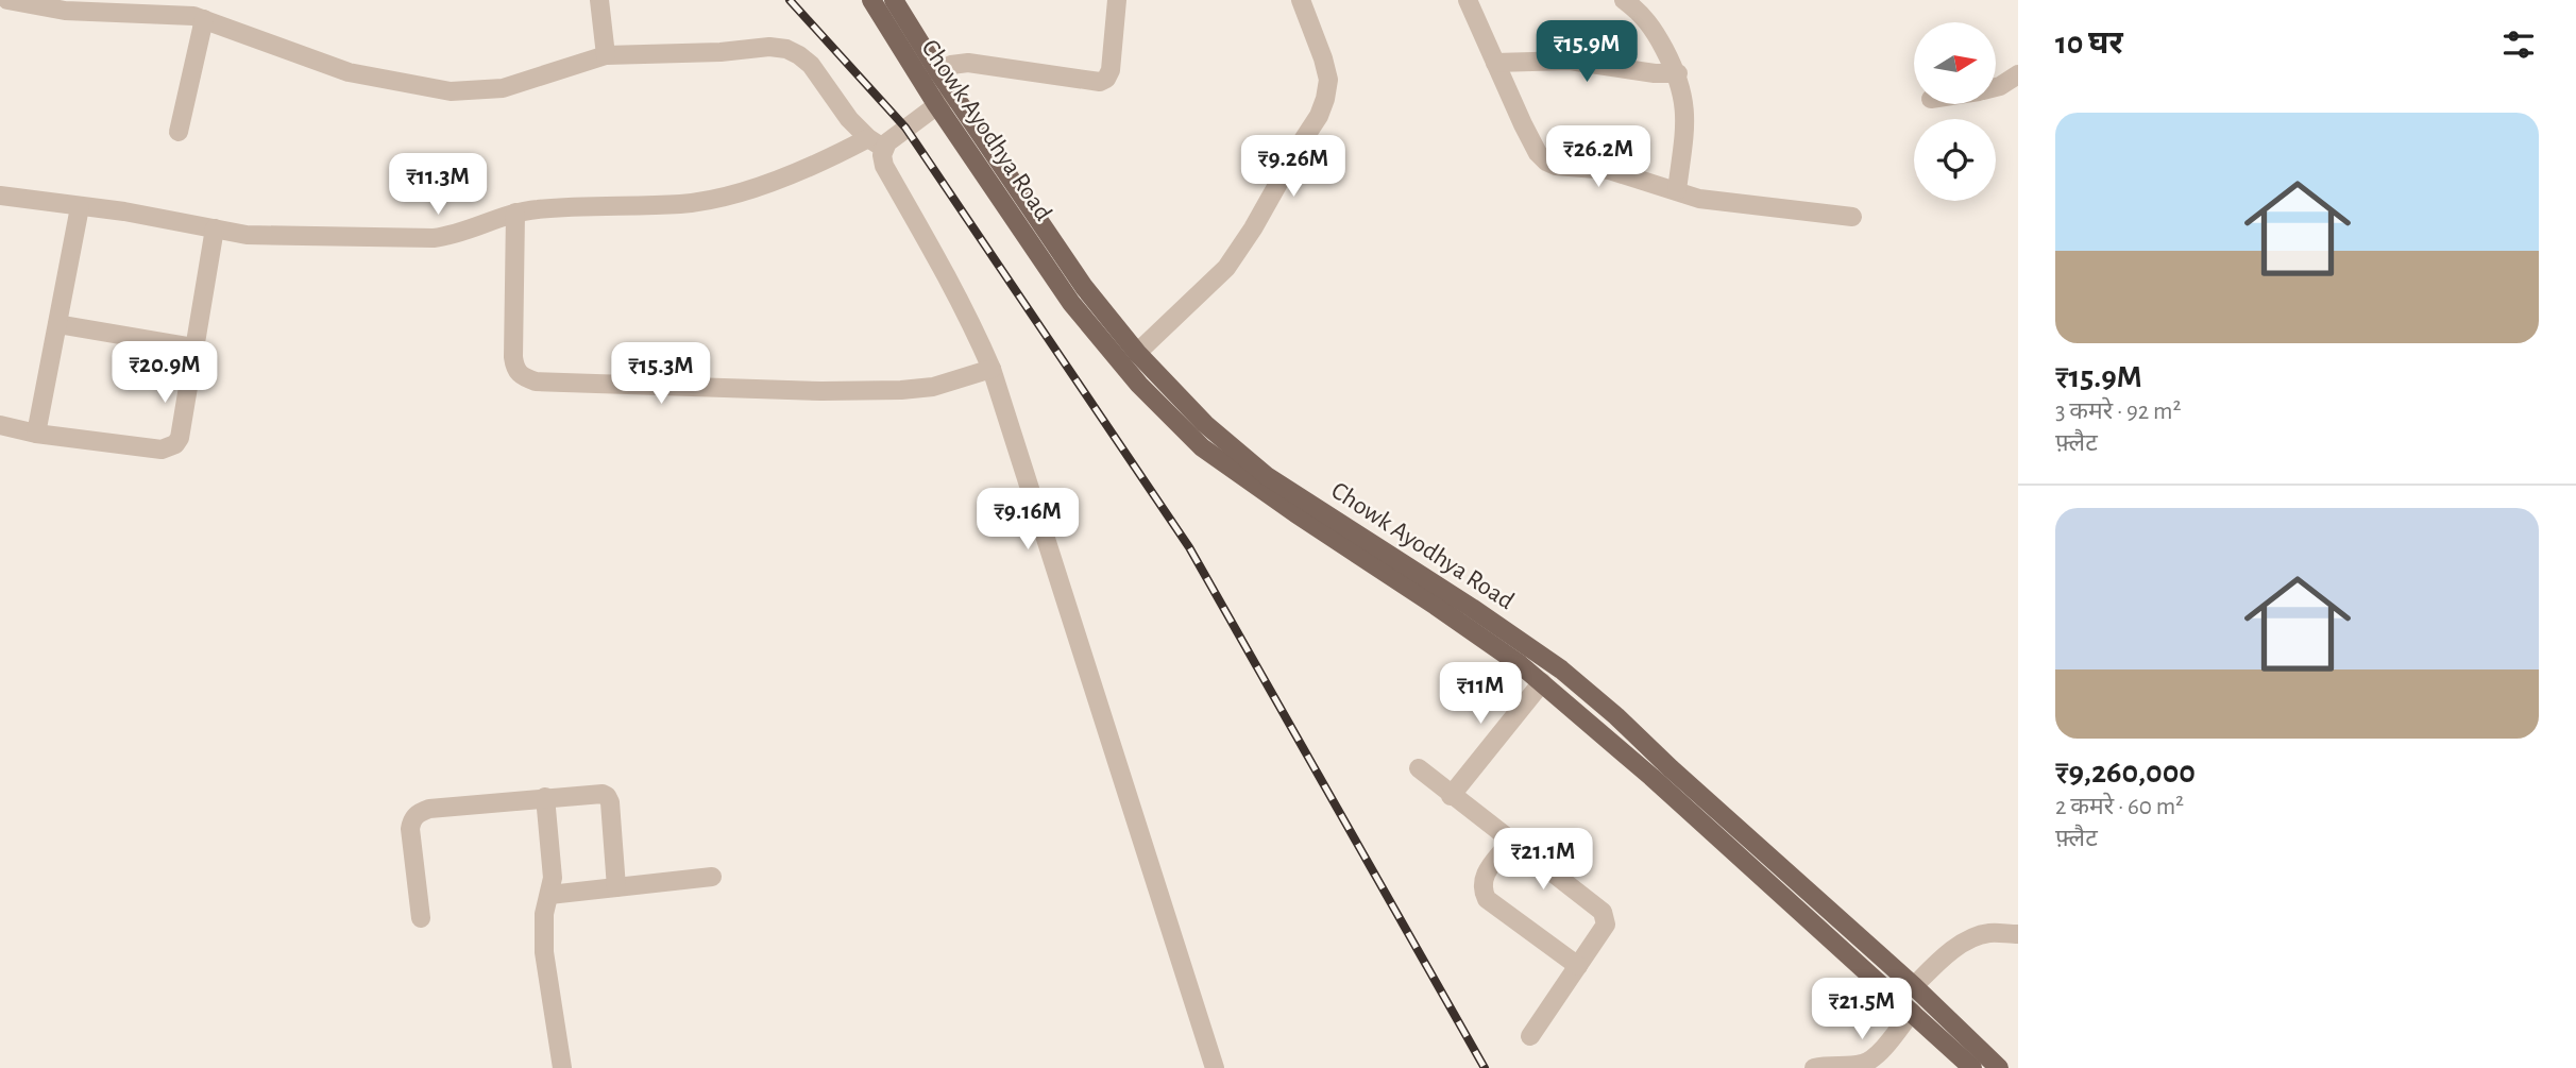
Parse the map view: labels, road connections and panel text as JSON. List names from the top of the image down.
{
  "streets": {
    "main road": ["Chowk Ayodhya Road"]
  },
  "north": "right",
  "page": {
    "heading": "10 घर",
    "price": [
      "₹15.9M",
      "₹26.2M",
      "₹9.26M",
      "₹11.3M",
      "₹20.9M",
      "₹15.3M",
      "₹9.16M",
      "₹11M",
      "₹21.1M",
      "₹21.5M"
    ],
    "list": [
      {
        "name": "₹15.9M",
        "note": "3 कमरे · 92 m² · फ़्लैट"
      },
      {
        "name": "₹9,260,000",
        "note": "2 कमरे · 60 m² · फ़्लैट"
      }
    ]
  }
}
